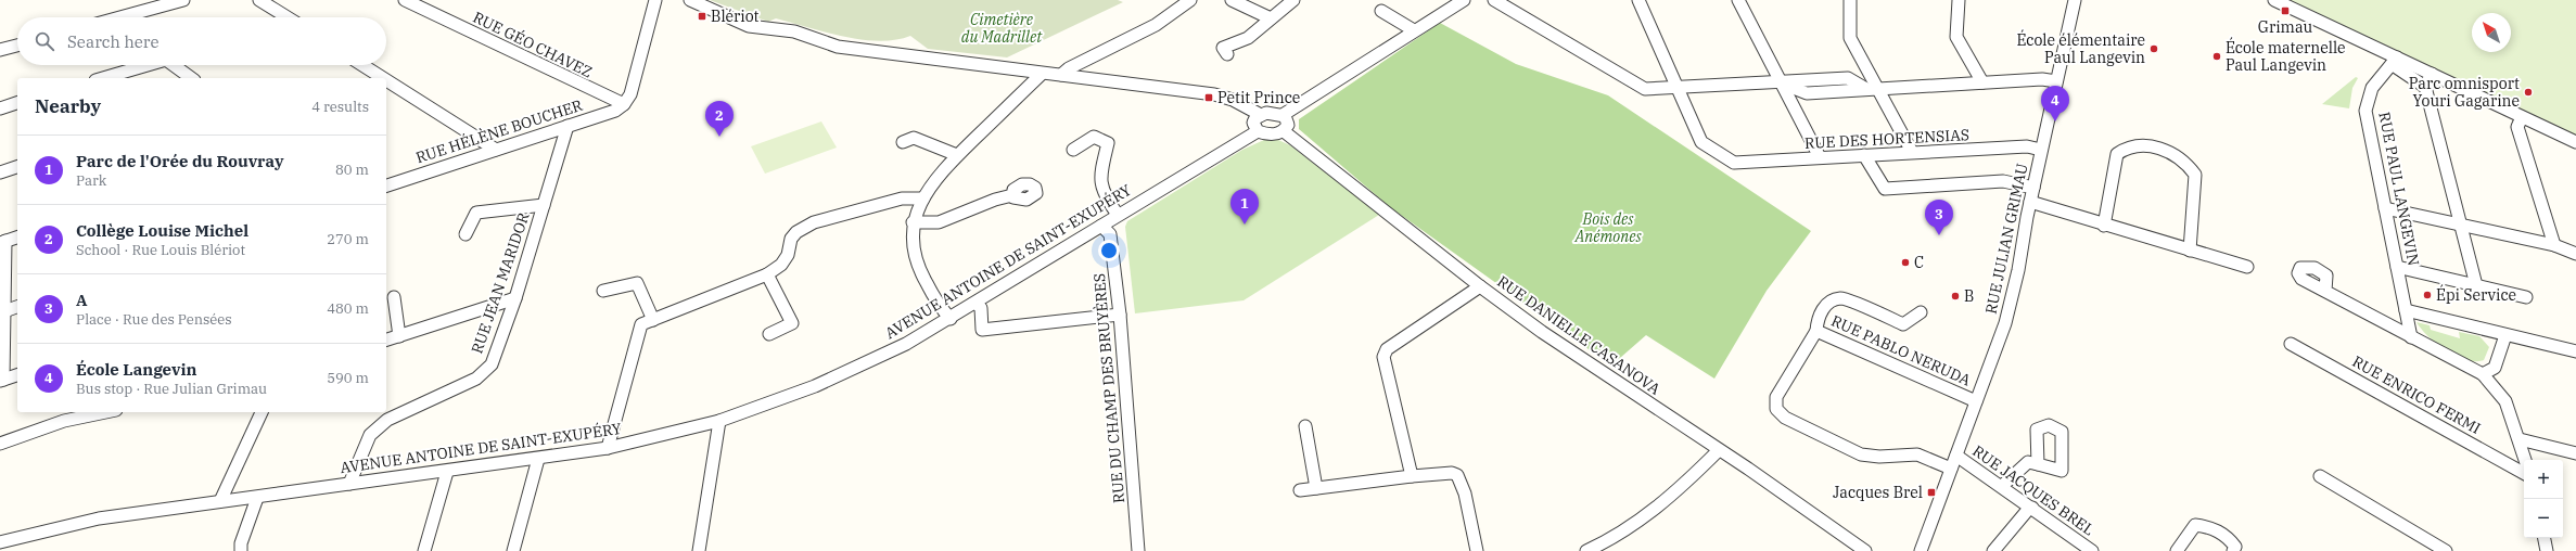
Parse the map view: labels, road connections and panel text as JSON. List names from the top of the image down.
{
  "streets": {
    "street": [
      "RUE GÉO CHAVEZ",
      "RUE HÉLÈNE BOUCHER",
      "RUE DES HORTENSIAS",
      "RUE PAUL LANGEVIN",
      "RUE JULIAN GRIMAU",
      "AVENUE ANTOINE DE SAINT-EXUPÉRY",
      "RUE JEAN MARIDOR",
      "RUE DANIELLE CASANOVA",
      "RUE PABLO NERUDA",
      "RUE DU CHAMP DES BRUYÈRES",
      "RUE ENRICO FERMI",
      "RUE JACQUES BREL"
    ]
  },
  "crossings": [
    ["RUE GÉO CHAVEZ", "RUE HÉLÈNE BOUCHER"],
    ["RUE HÉLÈNE BOUCHER", "RUE JEAN MARIDOR"],
    ["RUE DES HORTENSIAS", "RUE JULIAN GRIMAU"],
    ["RUE JULIAN GRIMAU", "RUE PABLO NERUDA"],
    ["RUE JULIAN GRIMAU", "RUE JACQUES BREL"],
    ["AVENUE ANTOINE DE SAINT-EXUPÉRY", "RUE JEAN MARIDOR"],
    ["AVENUE ANTOINE DE SAINT-EXUPÉRY", "RUE DANIELLE CASANOVA"],
    ["AVENUE ANTOINE DE SAINT-EXUPÉRY", "RUE DU CHAMP DES BRUYÈRES"],
    ["RUE PABLO NERUDA", "RUE JACQUES BREL"]
  ],
  "parks": ["Cimetière du Madrillet", "Bois des Anémones"],
  "places": {
    "transit": [
      "Grimau",
      "Blériot",
      "Petit Prince",
      "Jacques Brel"
    ],
    "other": [
      "École élémentaire Paul Langevin",
      "École maternelle Paul Langevin",
      "Parc omnisport Youri Gagarine",
      "C",
      "Épi Service",
      "B"
    ]
  },
  "north": "top left",
  "page": {
    "search": "Search here",
    "heading": ["Nearby", "4 results"],
    "pins": [
      "4",
      "2",
      "1",
      "3"
    ],
    "list": [
      {
        "mark": "1",
        "name": "Parc de l'Orée du Rouvray",
        "note": "Park",
        "value": "80 m"
      },
      {
        "mark": "2",
        "name": "Collège Louise Michel",
        "note": "School · Rue Louis Blériot",
        "value": "270 m"
      },
      {
        "mark": "3",
        "name": "A",
        "note": "Place · Rue des Pensées",
        "value": "480 m"
      },
      {
        "mark": "4",
        "name": "École Langevin",
        "note": "Bus stop · Rue Julian Grimau",
        "value": "590 m"
      }
    ],
    "map_buttons": ["+", "−"]
  }
}
